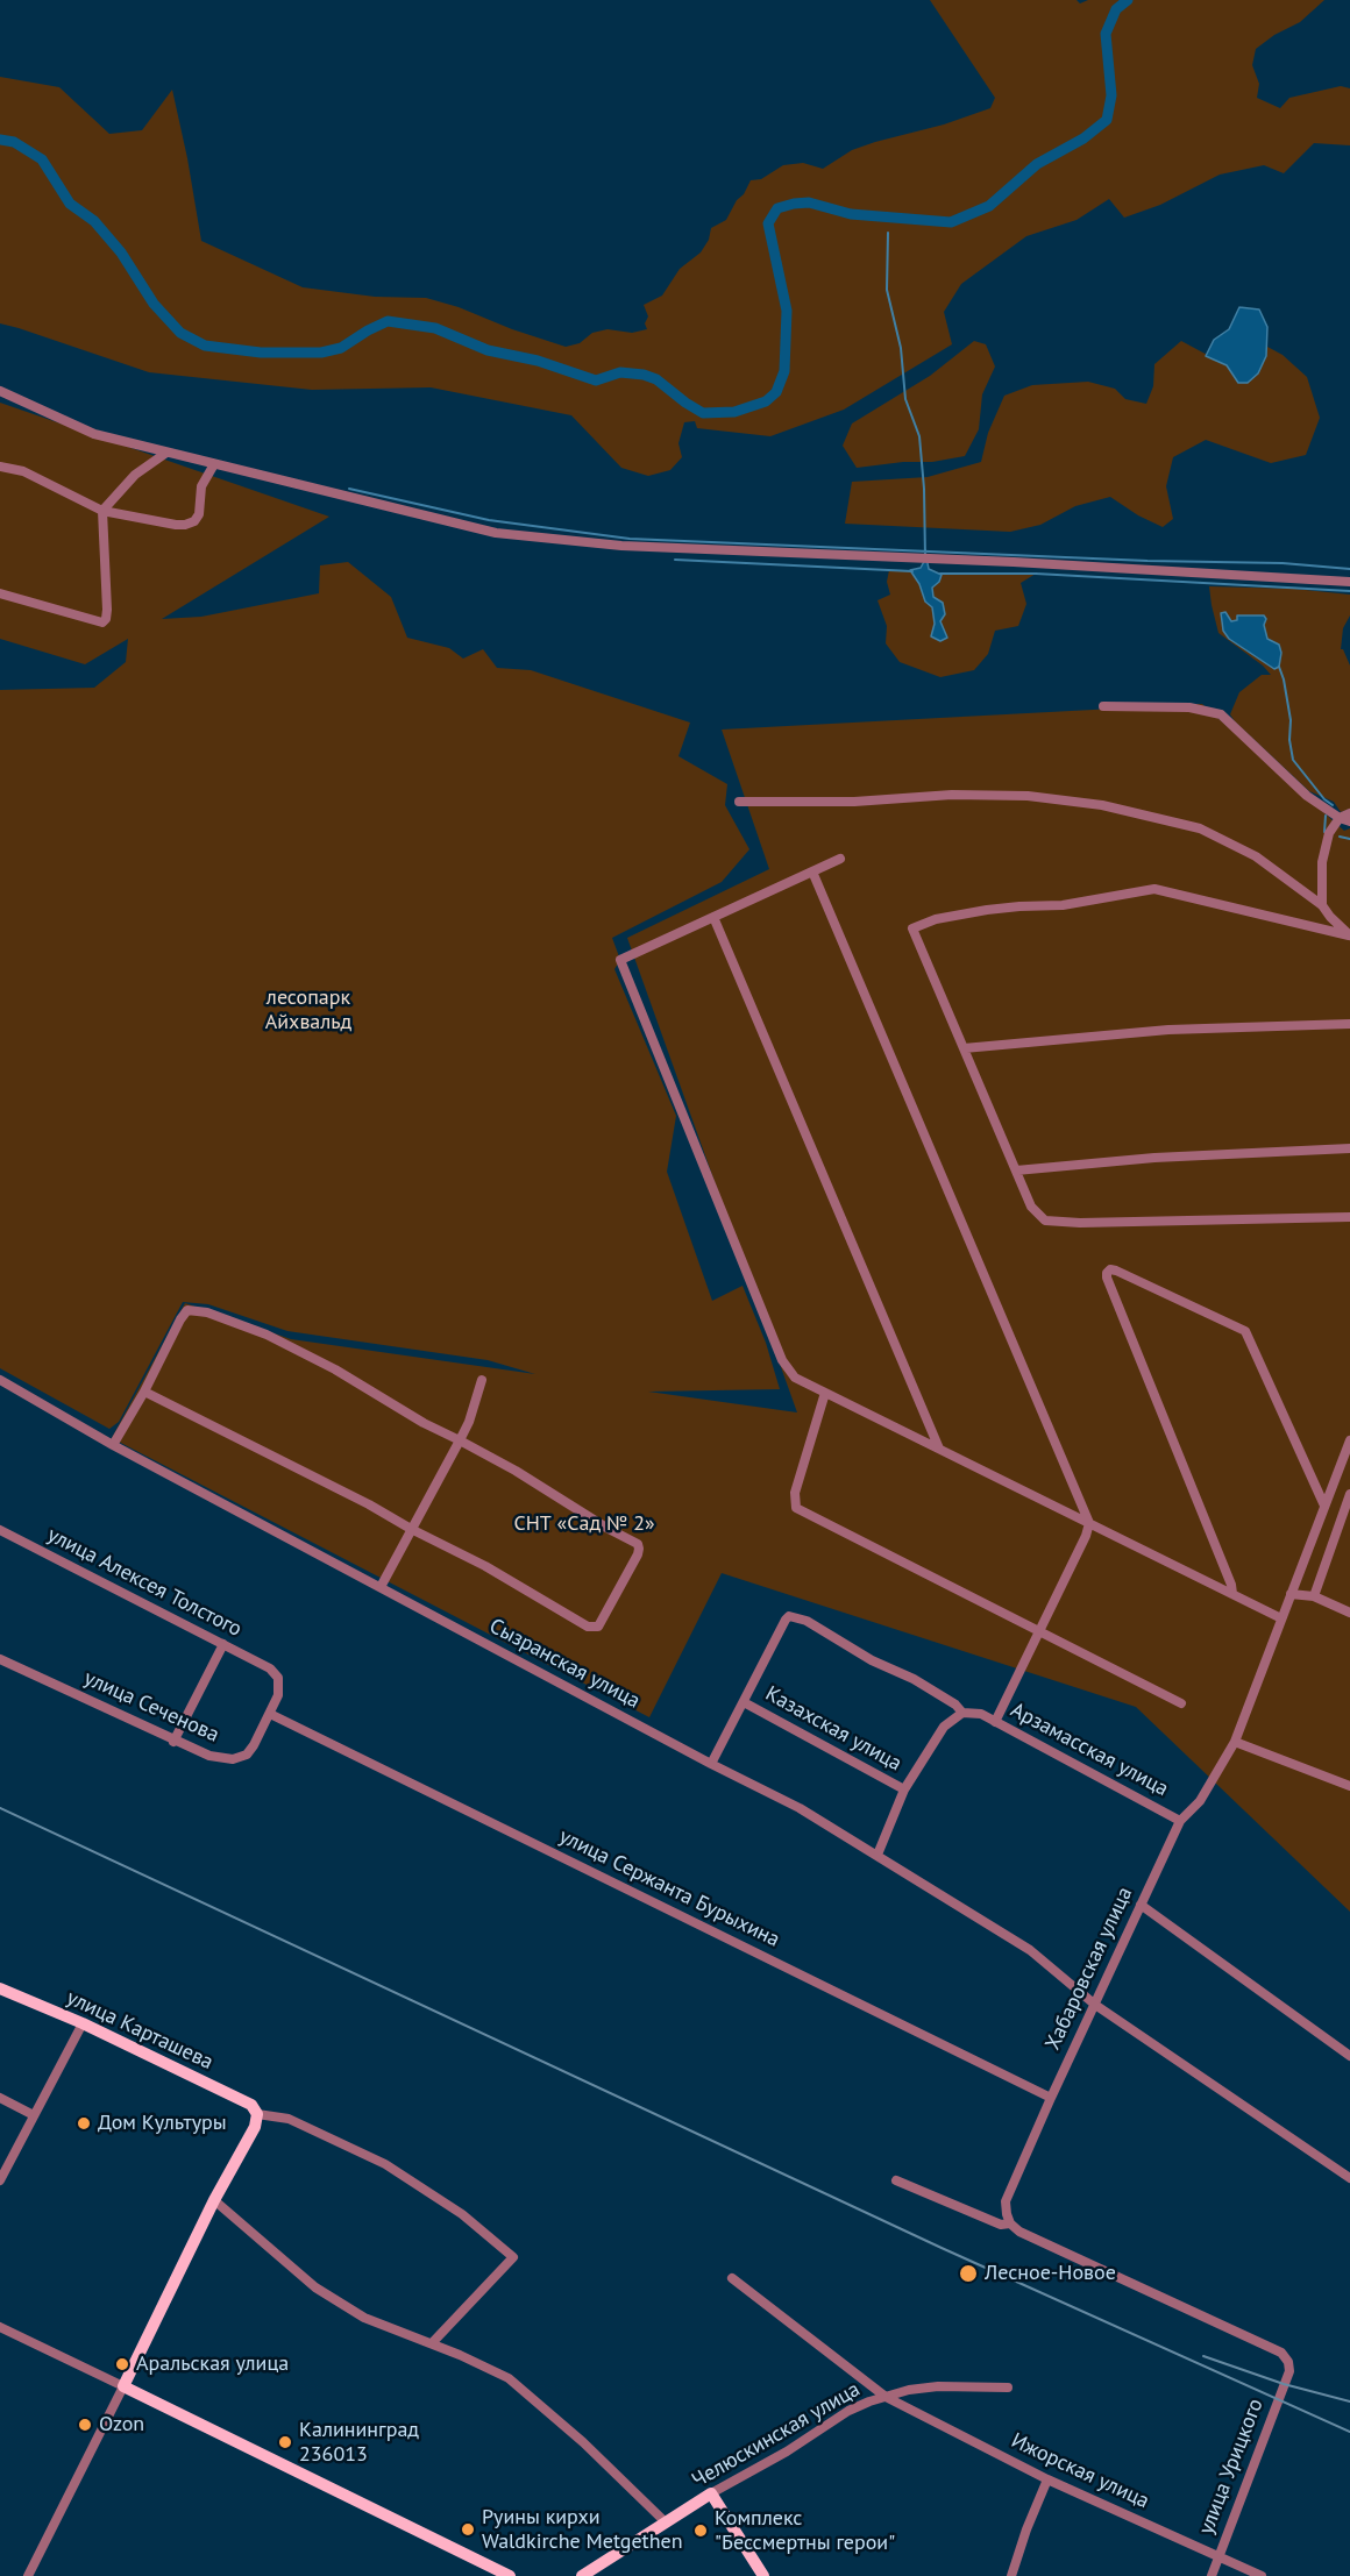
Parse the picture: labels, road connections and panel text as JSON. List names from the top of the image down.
{
  "streets": {
    "main road": ["улица Карташева", "Челюскинская улица"],
    "street": [
      "улица Алексея Толстого",
      "Сызранская улица",
      "улица Сеченова",
      "Казахская улица",
      "Арзамасская улица",
      "улица Сержанта Бурыхина",
      "Хабаровская улица",
      "улица Урицкого",
      "Ижорская улица"
    ]
  },
  "crossings": [
    ["улица Алексея Толстого", "улица Сеченова"],
    ["Сызранская улица", "Хабаровская улица"],
    ["улица Сеченова", "улица Сержанта Бурыхина"],
    ["Арзамасская улица", "Хабаровская улица"],
    ["улица Сержанта Бурыхина", "Хабаровская улица"],
    ["Хабаровская улица", "улица Урицкого"],
    ["Челюскинская улица", "Ижорская улица"],
    ["улица Урицкого", "Ижорская улица"]
  ],
  "parks": ["лесопарк Айхвальд", "СНТ «Сад № 2»"],
  "places": [
    "Дом Культуры",
    "Лесное-Новое",
    "Аральская улица",
    "Ozon",
    "Калининград 236013",
    "Руины кирхи Waldkirche Metgethen",
    "Комплекс \"Бессмертны герои\""
  ]
}
